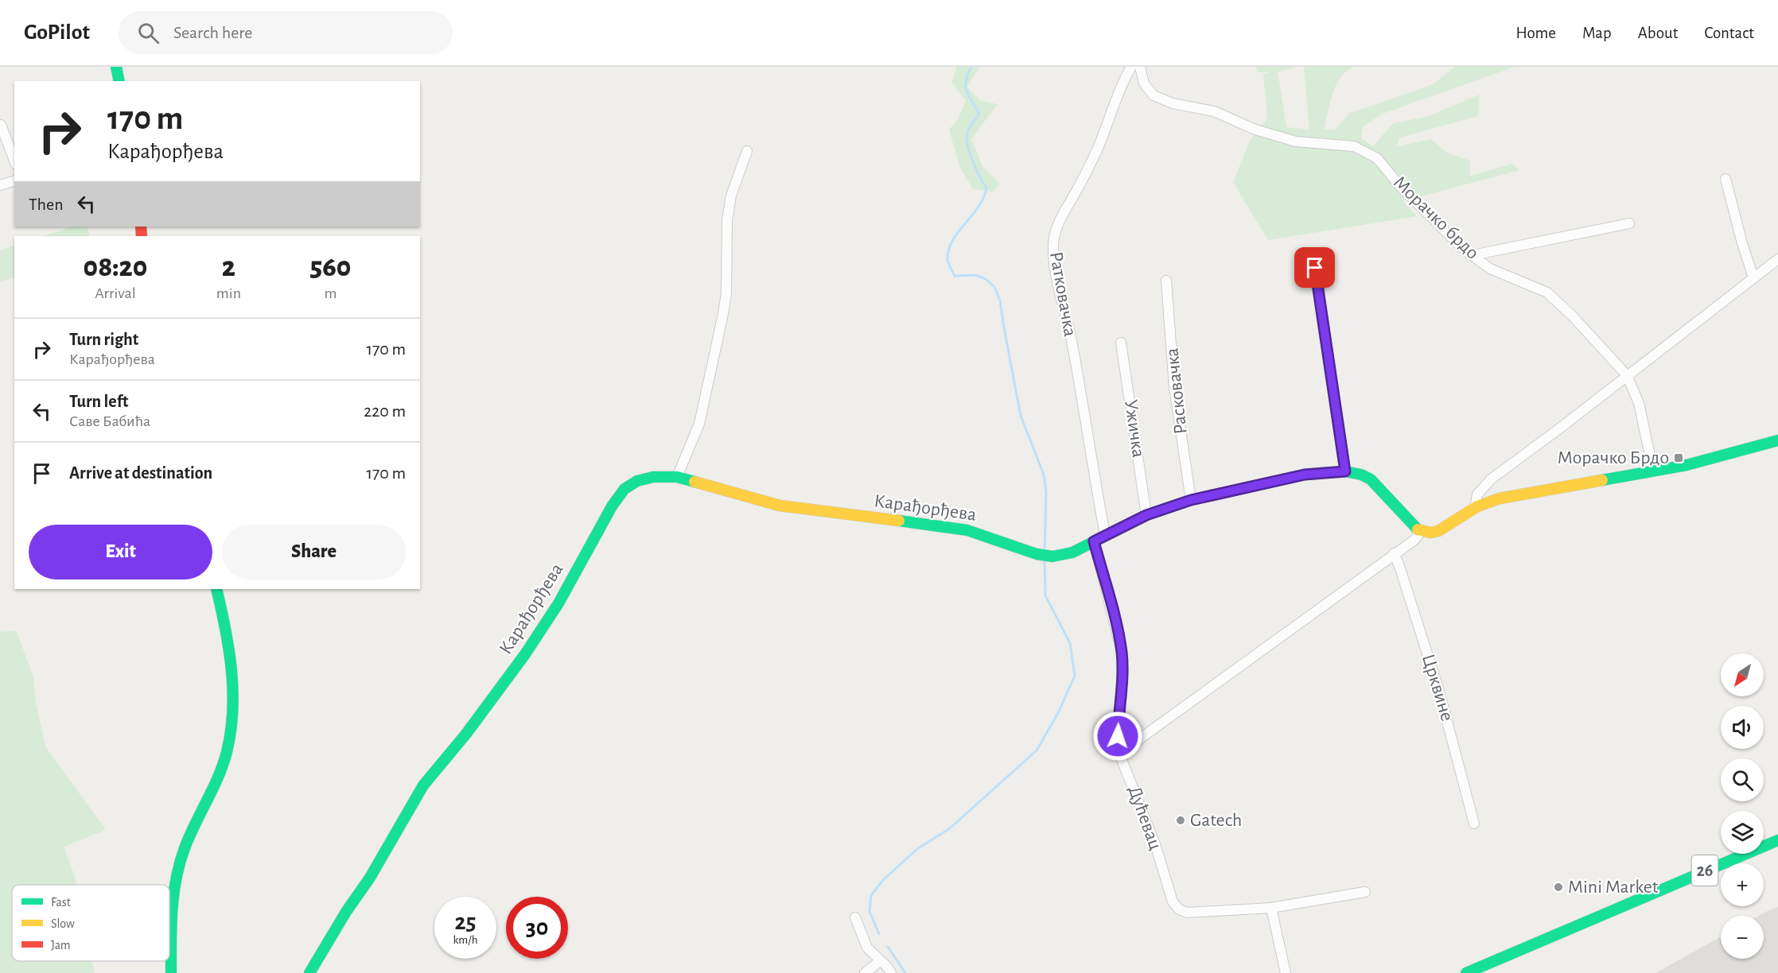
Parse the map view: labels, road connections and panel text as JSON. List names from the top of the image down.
{
  "streets": {
    "street": [
      "Морачко брдо",
      "Ратковачка",
      "Расковачка",
      "Ужичка",
      "Карађорђева",
      "Црквине",
      "Дућевац",
      "26"
    ]
  },
  "crossings": [
    ["Ратковачка", "Карађорђева"],
    ["Расковачка", "Карађорђева"],
    ["Ужичка", "Карађорђева"],
    ["Карађорђева", "Дућевац"]
  ],
  "places": {
    "transit": ["Морачко Брдо"],
    "other": ["Gatech", "Mini Market"]
  },
  "legend": ["Fast", "Slow", "Jam"],
  "north": "bottom left",
  "page": {
    "header": "GoPilot",
    "search": "Search here",
    "nav": [
      "Home",
      "Map",
      "About",
      "Contact"
    ],
    "turn": ["170 m", "Карађорђева"],
    "then": "Then",
    "eta": [
      "08:20",
      "Arrival",
      "2",
      "min",
      "560",
      "m"
    ],
    "list": [
      {
        "name": "Turn right",
        "note": "Карађорђева",
        "value": "170 m"
      },
      {
        "name": "Turn left",
        "note": "Саве Бабића",
        "value": "220 m"
      },
      {
        "name": "Arrive at destination",
        "value": "170 m"
      }
    ],
    "buttons": ["Exit", "Share"],
    "map_buttons": ["+", "−"],
    "speed": "25 km/h",
    "limit": "30"
  }
}
